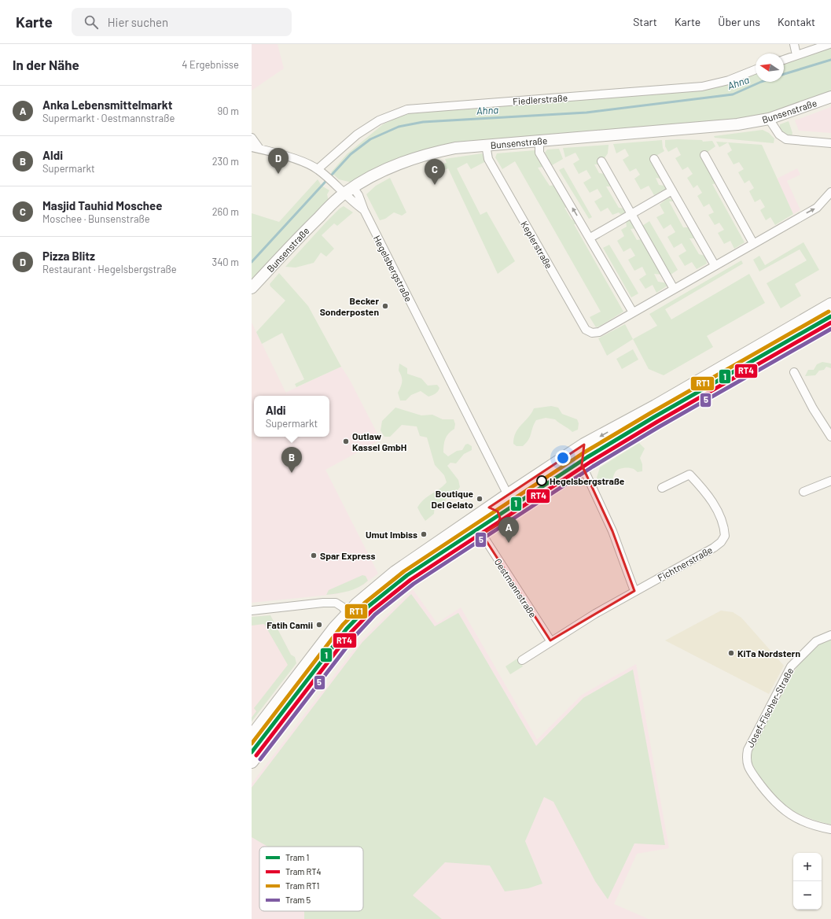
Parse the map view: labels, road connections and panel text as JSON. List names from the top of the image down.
{
  "streets": {
    "street": [
      "Fiedlerstraße",
      "Bunsenstraße",
      "Keplerstraße",
      "Hegelsbergstraße",
      "Fichtnerstraße",
      "Oestmannstraße",
      "Josef-Fischer-Straße"
    ]
  },
  "crossings": [
    ["Fiedlerstraße", "Hegelsbergstraße"],
    ["Bunsenstraße", "Keplerstraße"],
    ["Bunsenstraße", "Hegelsbergstraße"],
    ["Fichtnerstraße", "Oestmannstraße"]
  ],
  "water": ["Ahna"],
  "places": [
    "Becker Sonderposten",
    "Outlaw Kassel GmbH",
    "Hegelsbergstraße",
    "Boutique Del Gelato",
    "Umut Imbiss",
    "Spar Express",
    "Fatih Camii",
    "KiTa Nordstern"
  ],
  "lines": [
    "tram line RT1",
    "tram line 1",
    "tram line RT4",
    "tram line 5"
  ],
  "legend": [
    "Tram 1",
    "Tram RT4",
    "Tram RT1",
    "Tram 5"
  ],
  "north": "left",
  "page": {
    "header": "Karte",
    "search": "Hier suchen",
    "nav": [
      "Start",
      "Karte",
      "Über uns",
      "Kontakt"
    ],
    "heading": ["In der Nähe", "4 Ergebnisse"],
    "list": [
      {
        "mark": "A",
        "name": "Anka Lebensmittelmarkt",
        "note": "Supermarkt · Oestmannstraße",
        "value": "90 m"
      },
      {
        "mark": "B",
        "name": "Aldi",
        "note": "Supermarkt",
        "value": "230 m"
      },
      {
        "mark": "C",
        "name": "Masjid Tauhid Moschee",
        "note": "Moschee · Bunsenstraße",
        "value": "260 m"
      },
      {
        "mark": "D",
        "name": "Pizza Blitz",
        "note": "Restaurant · Hegelsbergstraße",
        "value": "340 m"
      }
    ],
    "pins": [
      "D",
      "C",
      "B",
      "A"
    ],
    "popup": ["Aldi", "Supermarkt"],
    "map_buttons": ["+", "−"]
  }
}
